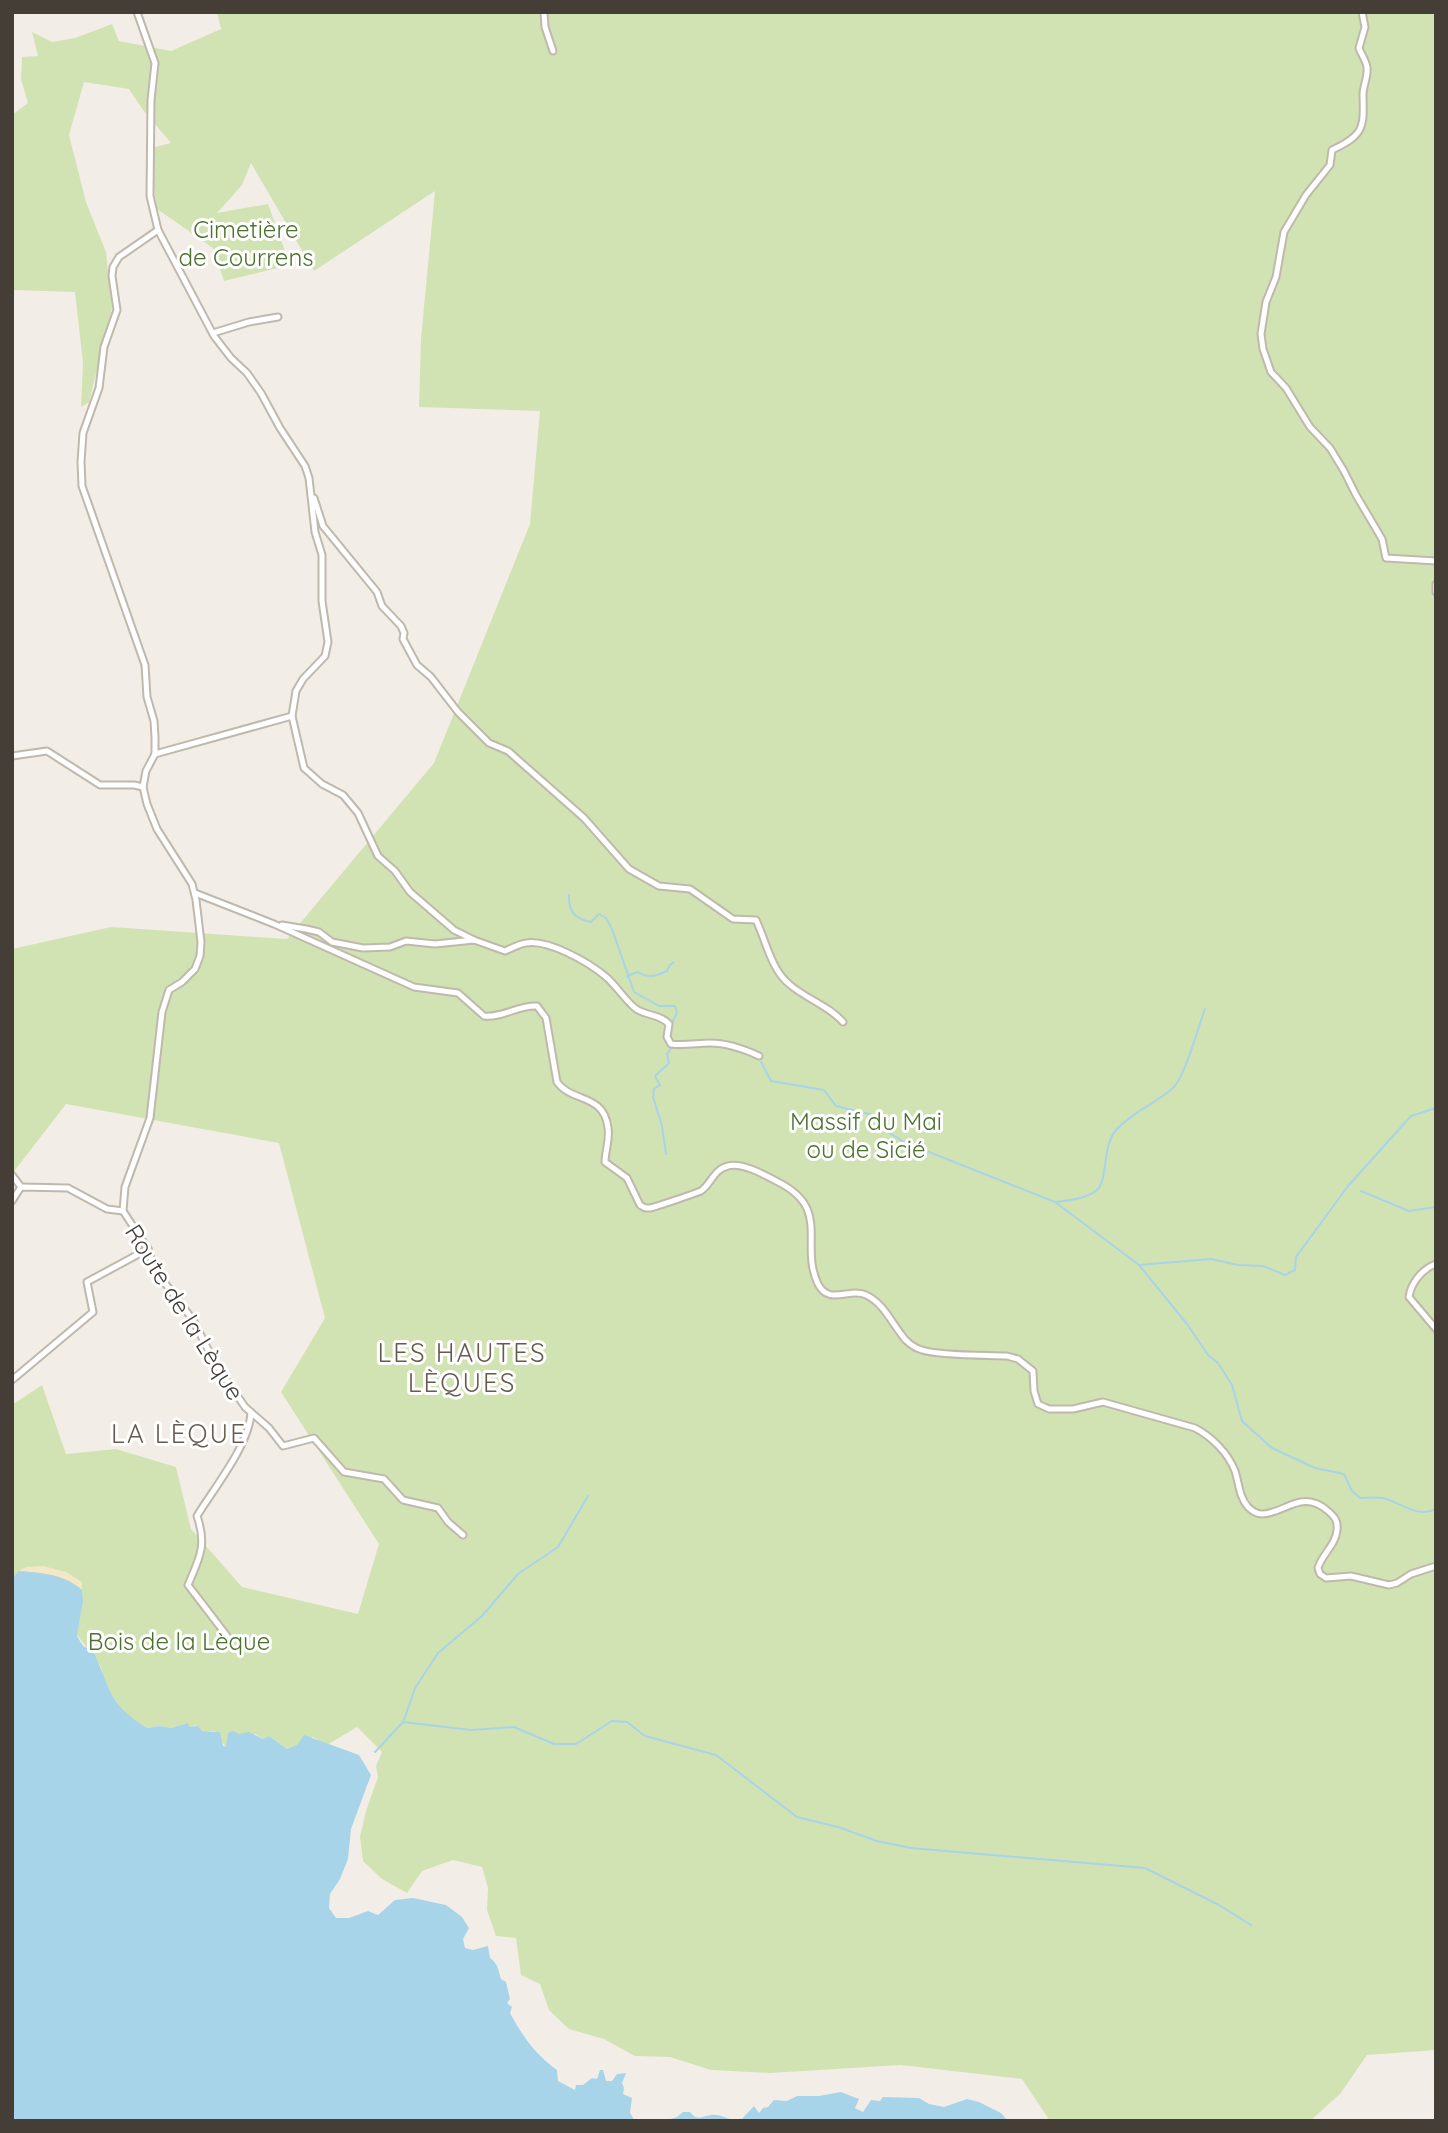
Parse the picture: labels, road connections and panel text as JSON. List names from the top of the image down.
{
  "streets": {
    "street": ["Route de la Lèque"]
  },
  "districts": ["LES HAUTES LÈQUES", "LA LÈQUE"],
  "parks": ["Cimetière de Courrens", "Massif du Mai ou de Sicié", "Bois de la Lèque"]
}
